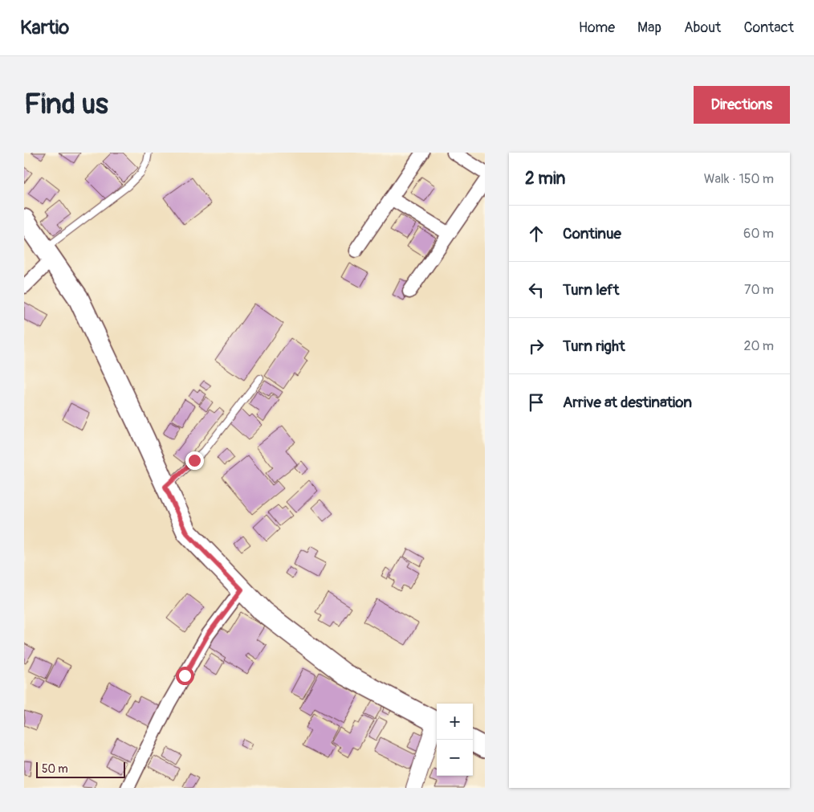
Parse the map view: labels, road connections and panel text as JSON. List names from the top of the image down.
{
  "scale_bar": "50 m",
  "page": {
    "header": "Kartio",
    "nav": [
      "Home",
      "Map",
      "About",
      "Contact"
    ],
    "buttons": "Directions",
    "title": "Find us",
    "heading": ["2 min", "Walk · 150 m"],
    "list": [
      ["Continue", "60 m"],
      ["Turn left", "70 m"],
      ["Turn right", "20 m"],
      "Arrive at destination"
    ],
    "map_buttons": ["+", "−"],
    "scale": "50 m"
  }
}
